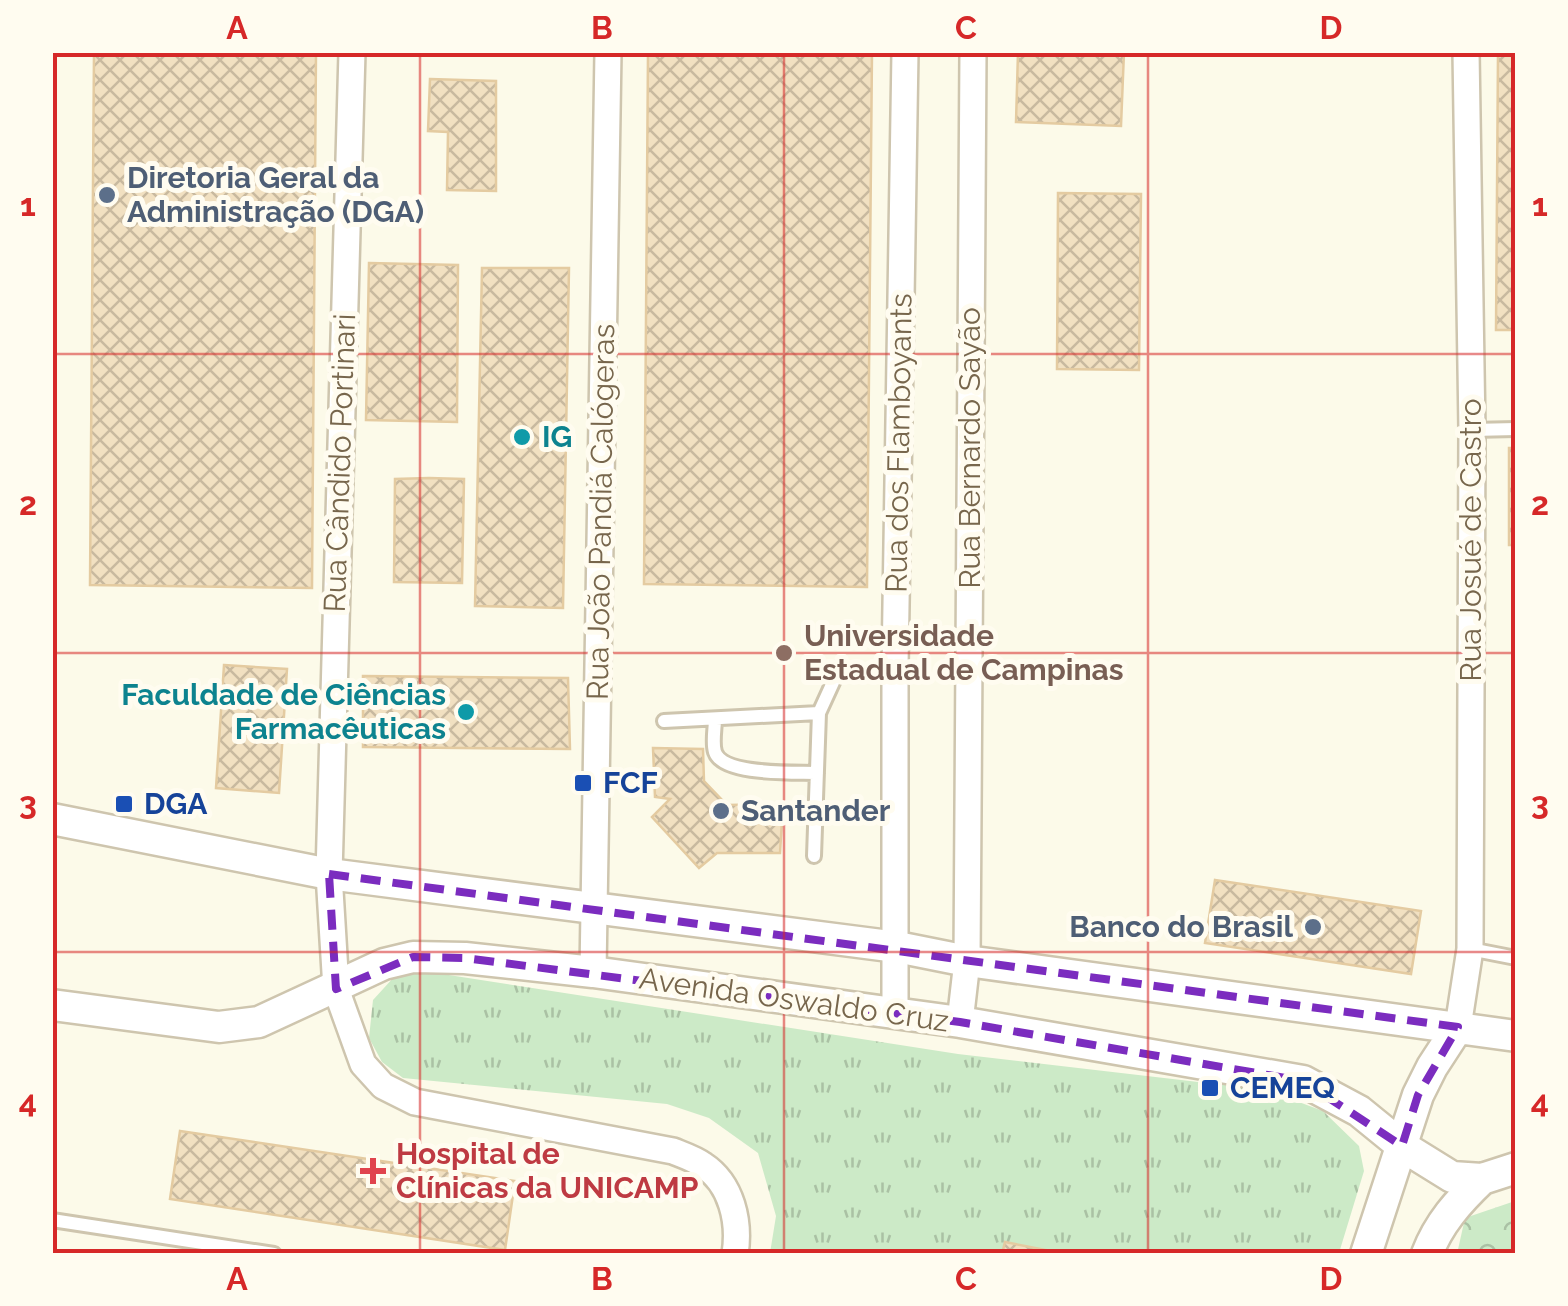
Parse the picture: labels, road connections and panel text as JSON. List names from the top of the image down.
{
  "streets": {
    "street": [
      "Rua dos Flamboyants",
      "Rua Bernardo Sayão",
      "Rua Cândido Portinari",
      "Rua João Pandiá Calógeras",
      "Rua Josué de Castro",
      "Avenida Oswaldo Cruz"
    ]
  },
  "crossings": [
    ["Rua dos Flamboyants", "Avenida Oswaldo Cruz"],
    ["Rua Bernardo Sayão", "Avenida Oswaldo Cruz"],
    ["Rua Cândido Portinari", "Avenida Oswaldo Cruz"],
    ["Rua João Pandiá Calógeras", "Avenida Oswaldo Cruz"]
  ],
  "places": {
    "other": [
      "Diretoria Geral da Administração (DGA)",
      "IG",
      "Universidade Estadual de Campinas",
      "Faculdade de Ciências Farmacêuticas",
      "Santander",
      "Banco do Brasil"
    ],
    "transit": ["FCF", "DGA", "CEMEQ"],
    "health": ["Hospital de Clínicas da UNICAMP"]
  },
  "grid": {
    "columns": [
      "A",
      "B",
      "C",
      "D"
    ],
    "rows": [
      "1",
      "2",
      "3",
      "4"
    ]
  }
}
